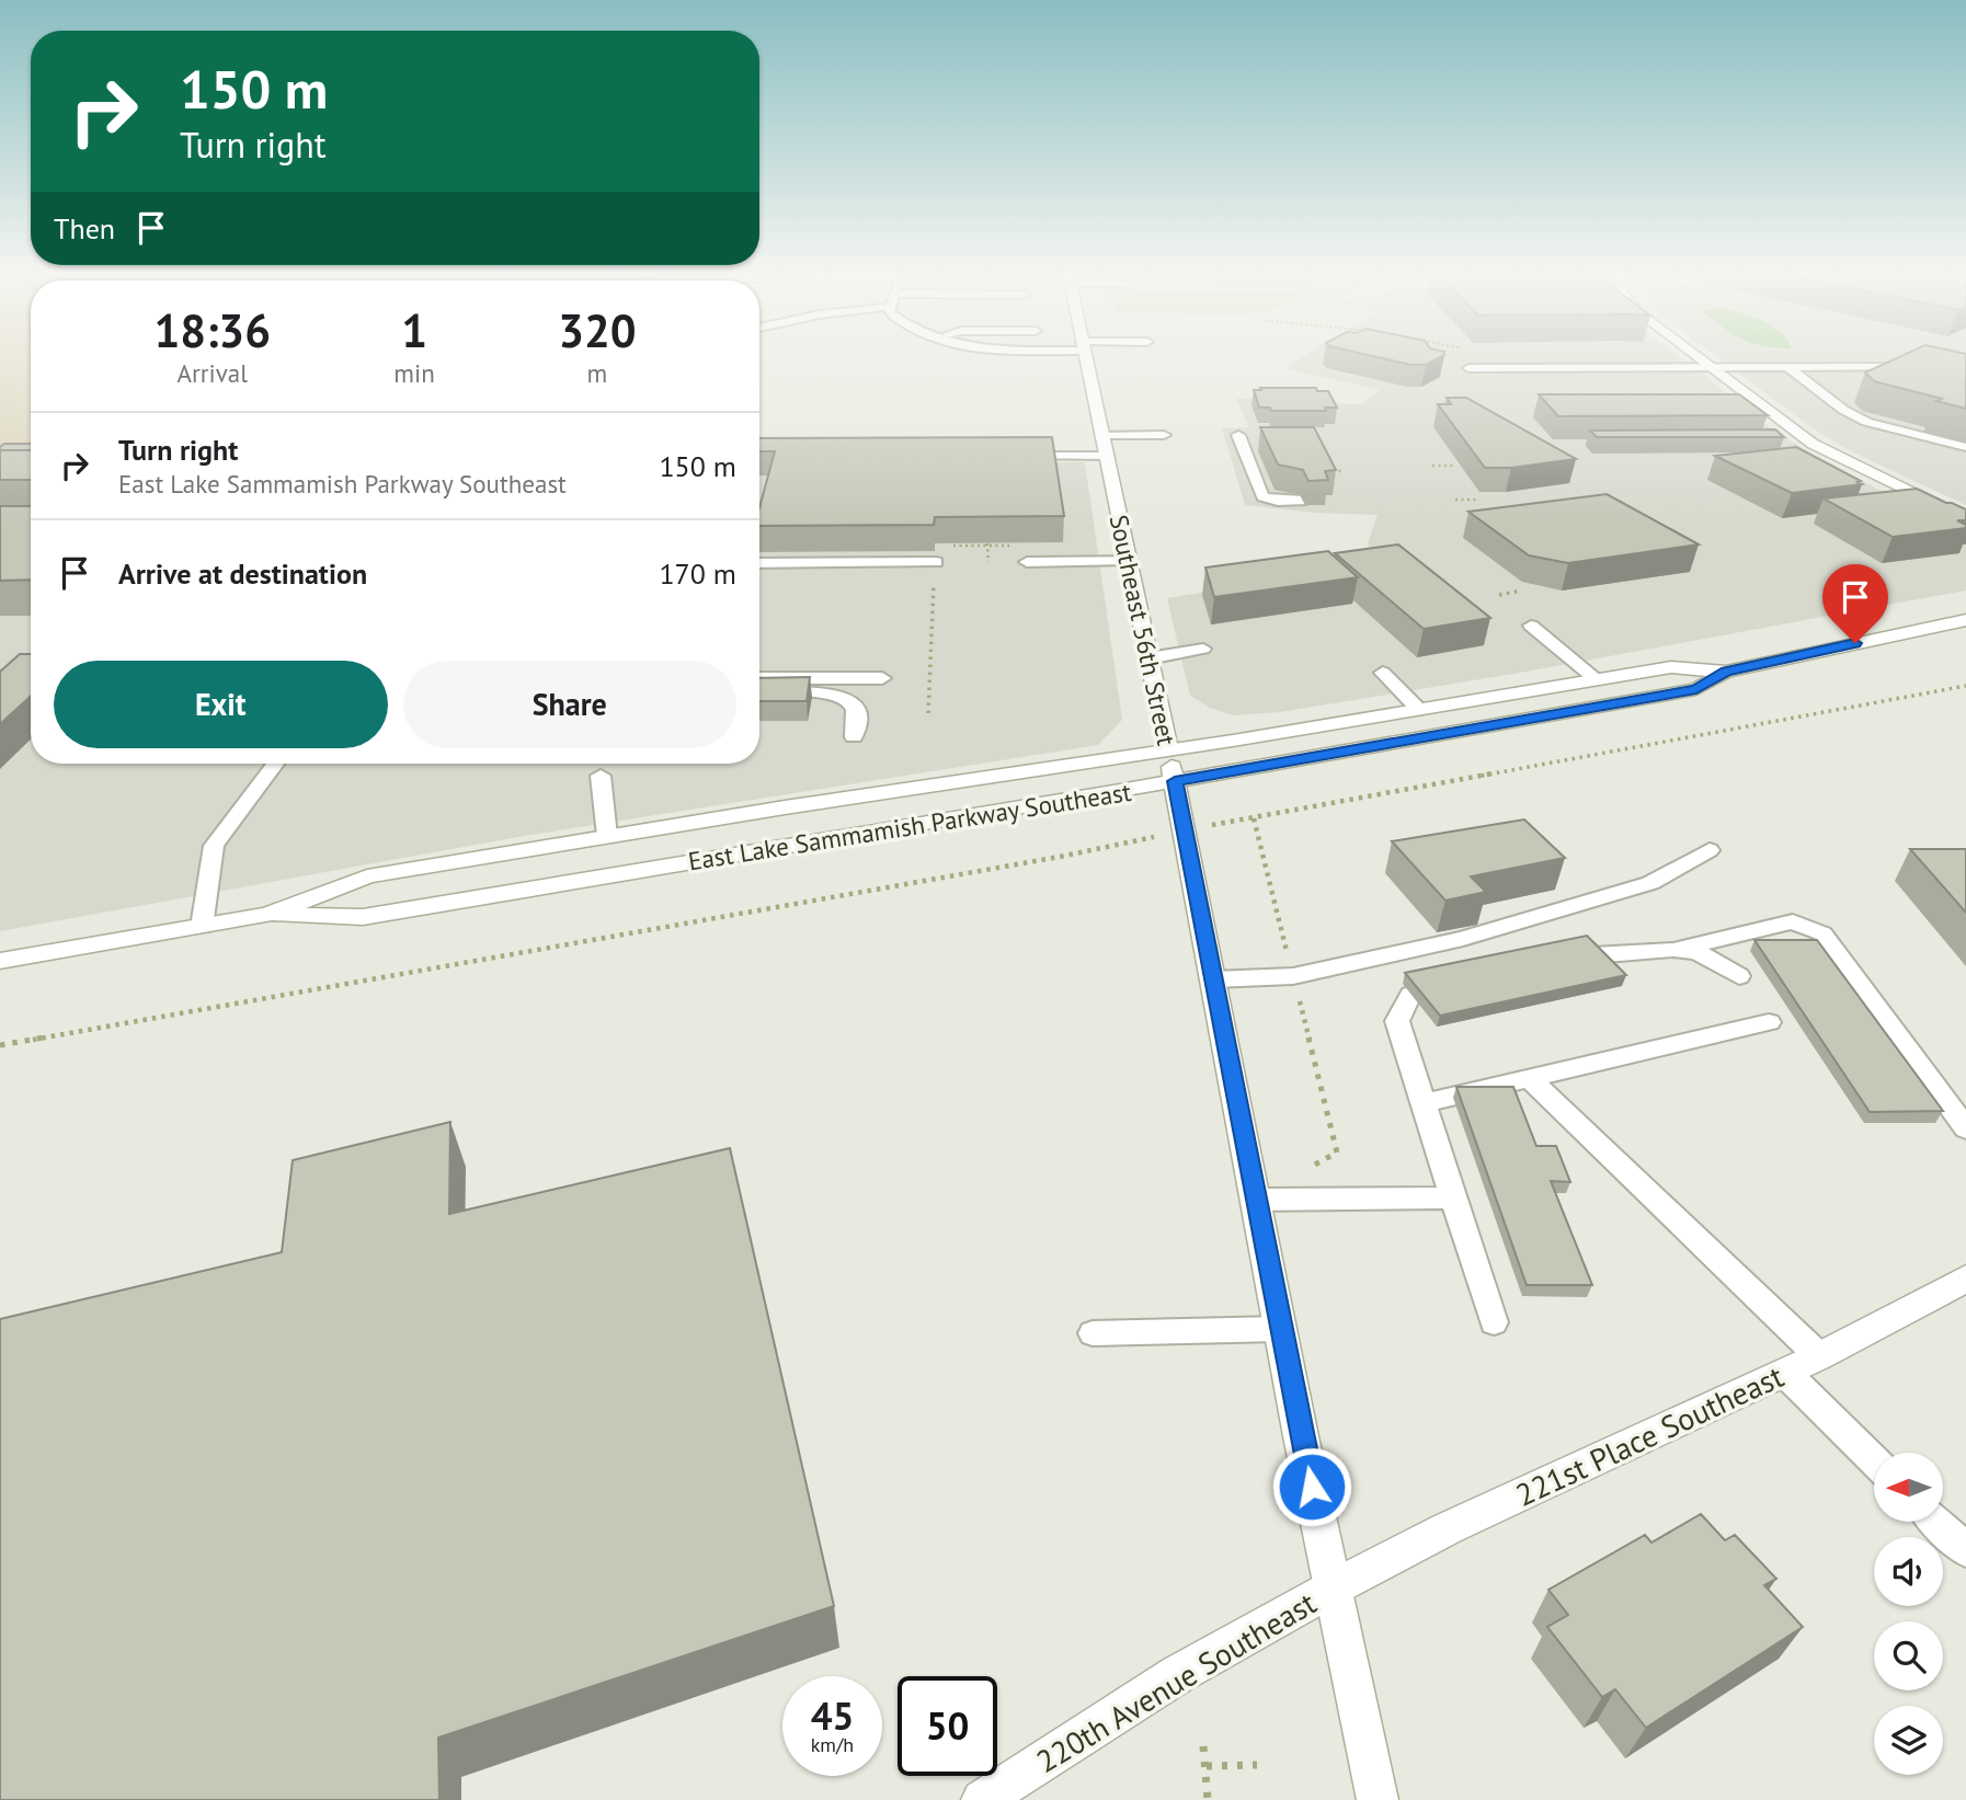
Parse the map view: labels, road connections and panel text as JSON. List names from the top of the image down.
{
  "streets": {
    "main road": [
      "Southeast 56th Street",
      "East Lake Sammamish Parkway Southeast",
      "221st Place Southeast",
      "220th Avenue Southeast"
    ]
  },
  "crossings": [
    ["Southeast 56th Street", "East Lake Sammamish Parkway Southeast"],
    ["Southeast 56th Street", "221st Place Southeast"],
    ["Southeast 56th Street", "220th Avenue Southeast"],
    ["221st Place Southeast", "220th Avenue Southeast"]
  ],
  "north": "left",
  "page": {
    "turn": ["150 m", "Turn right"],
    "then": "Then",
    "eta": [
      "18:36",
      "Arrival",
      "1",
      "min",
      "320",
      "m"
    ],
    "list": [
      {
        "name": "Turn right",
        "note": "East Lake Sammamish Parkway Southeast",
        "value": "150 m"
      },
      {
        "name": "Arrive at destination",
        "value": "170 m"
      }
    ],
    "buttons": ["Exit", "Share"],
    "speed": "45 km/h",
    "limit": "50"
  }
}
